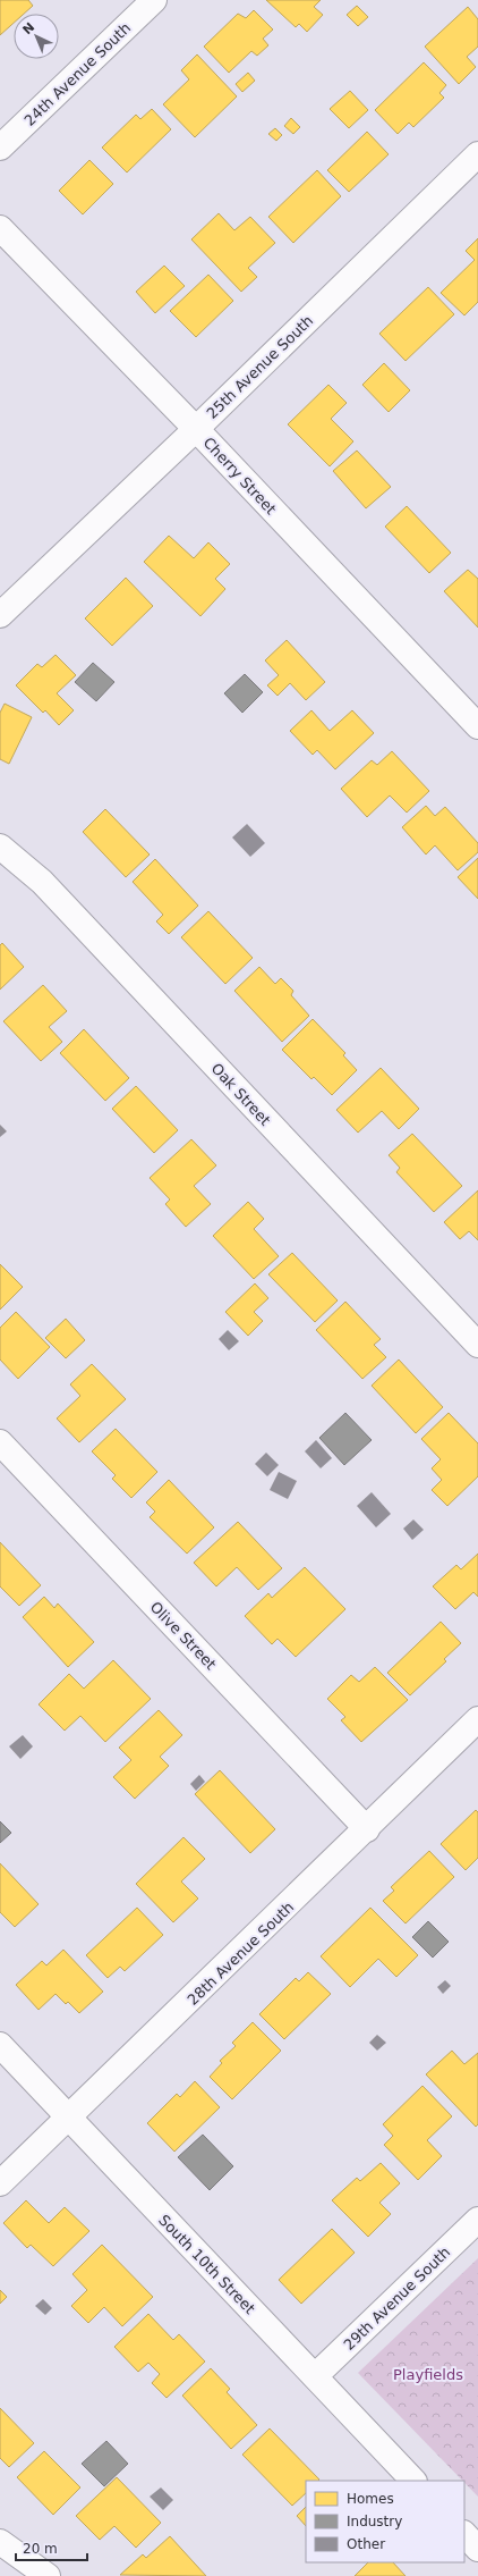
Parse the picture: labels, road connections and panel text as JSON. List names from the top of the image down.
{
  "streets": {
    "street": [
      "24th Avenue South",
      "25th Avenue South",
      "Cherry Street",
      "Oak Street",
      "Olive Street",
      "28th Avenue South",
      "South 10th Street",
      "29th Avenue South"
    ]
  },
  "crossings": [
    ["25th Avenue South", "Cherry Street"],
    ["Olive Street", "28th Avenue South"],
    ["28th Avenue South", "South 10th Street"],
    ["South 10th Street", "29th Avenue South"]
  ],
  "parks": ["Playfields"],
  "legend": ["Homes", "Industry", "Other"],
  "scale_bar": "20 m",
  "north": "top left"
}
